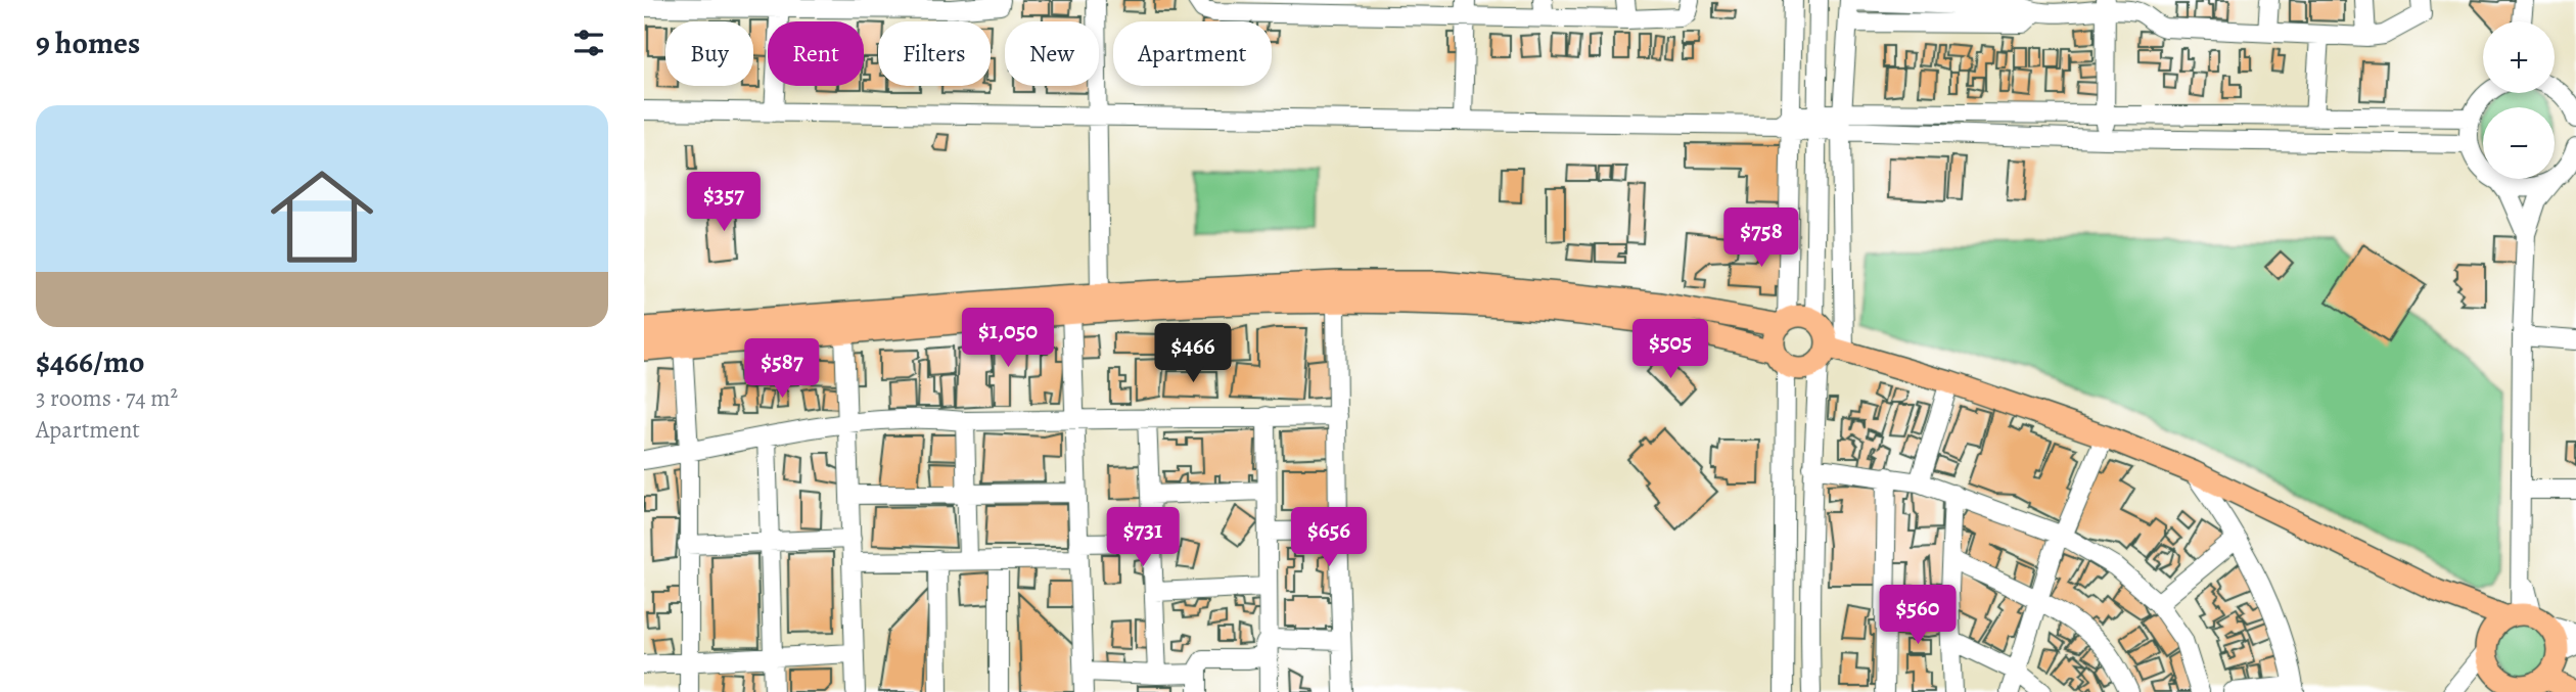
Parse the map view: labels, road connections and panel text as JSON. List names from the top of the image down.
{
  "page": {
    "heading": "9 homes",
    "map_buttons": ["+", "−"],
    "chip": [
      "Buy",
      "Rent",
      "Filters",
      "New",
      "Apartment"
    ],
    "list": [
      {
        "name": "$466/mo",
        "note": "3 rooms · 74 m² · Apartment"
      }
    ],
    "price": [
      "$357",
      "$758",
      "$1,050",
      "$505",
      "$466",
      "$587",
      "$731",
      "$656",
      "$560"
    ]
  }
}
